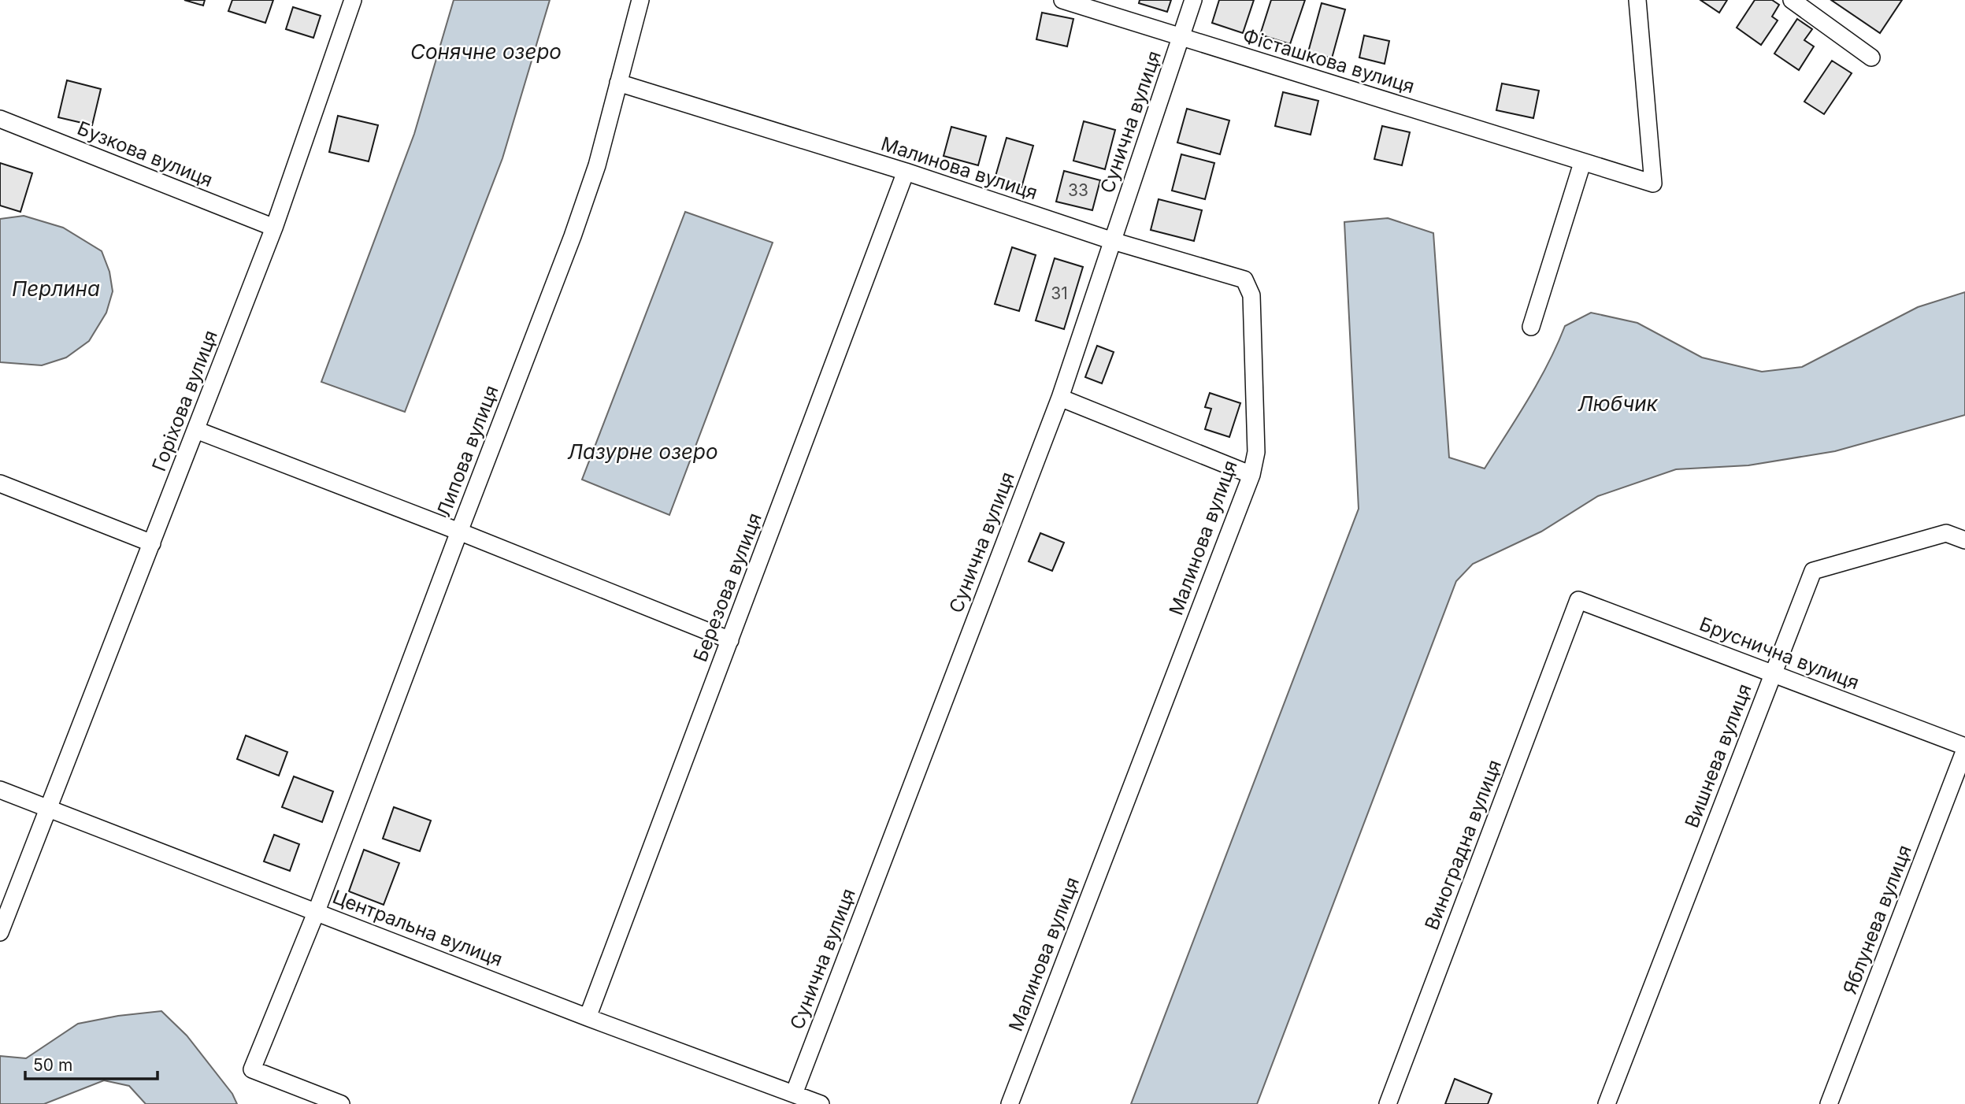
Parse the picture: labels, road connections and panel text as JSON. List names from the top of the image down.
{
  "streets": {
    "street": [
      "Фісташкова вулиця",
      "Сунична вулиця",
      "Бузкова вулиця",
      "Малинова вулиця",
      "Горіхова вулиця",
      "Липова вулиця",
      "Березова вулиця",
      "Бруснична вулиця",
      "Вишнева вулиця",
      "Виноградна вулиця",
      "Яблунева вулиця",
      "Центральна вулиця"
    ]
  },
  "crossings": [
    ["Фісташкова вулиця", "Сунична вулиця"],
    ["Сунична вулиця", "Малинова вулиця"],
    ["Сунична вулиця", "Центральна вулиця"],
    ["Бузкова вулиця", "Горіхова вулиця"],
    ["Малинова вулиця", "Липова вулиця"],
    ["Малинова вулиця", "Березова вулиця"],
    ["Горіхова вулиця", "Центральна вулиця"],
    ["Липова вулиця", "Центральна вулиця"],
    ["Березова вулиця", "Центральна вулиця"],
    ["Бруснична вулиця", "Вишнева вулиця"],
    ["Бруснична вулиця", "Виноградна вулиця"],
    ["Бруснична вулиця", "Яблунева вулиця"]
  ],
  "water": [
    "Сонячне озеро",
    "Перлина",
    "Любчик",
    "Лазурне озеро"
  ],
  "house_numbers": ["33", "31"],
  "scale_bar": "50 m"
}
